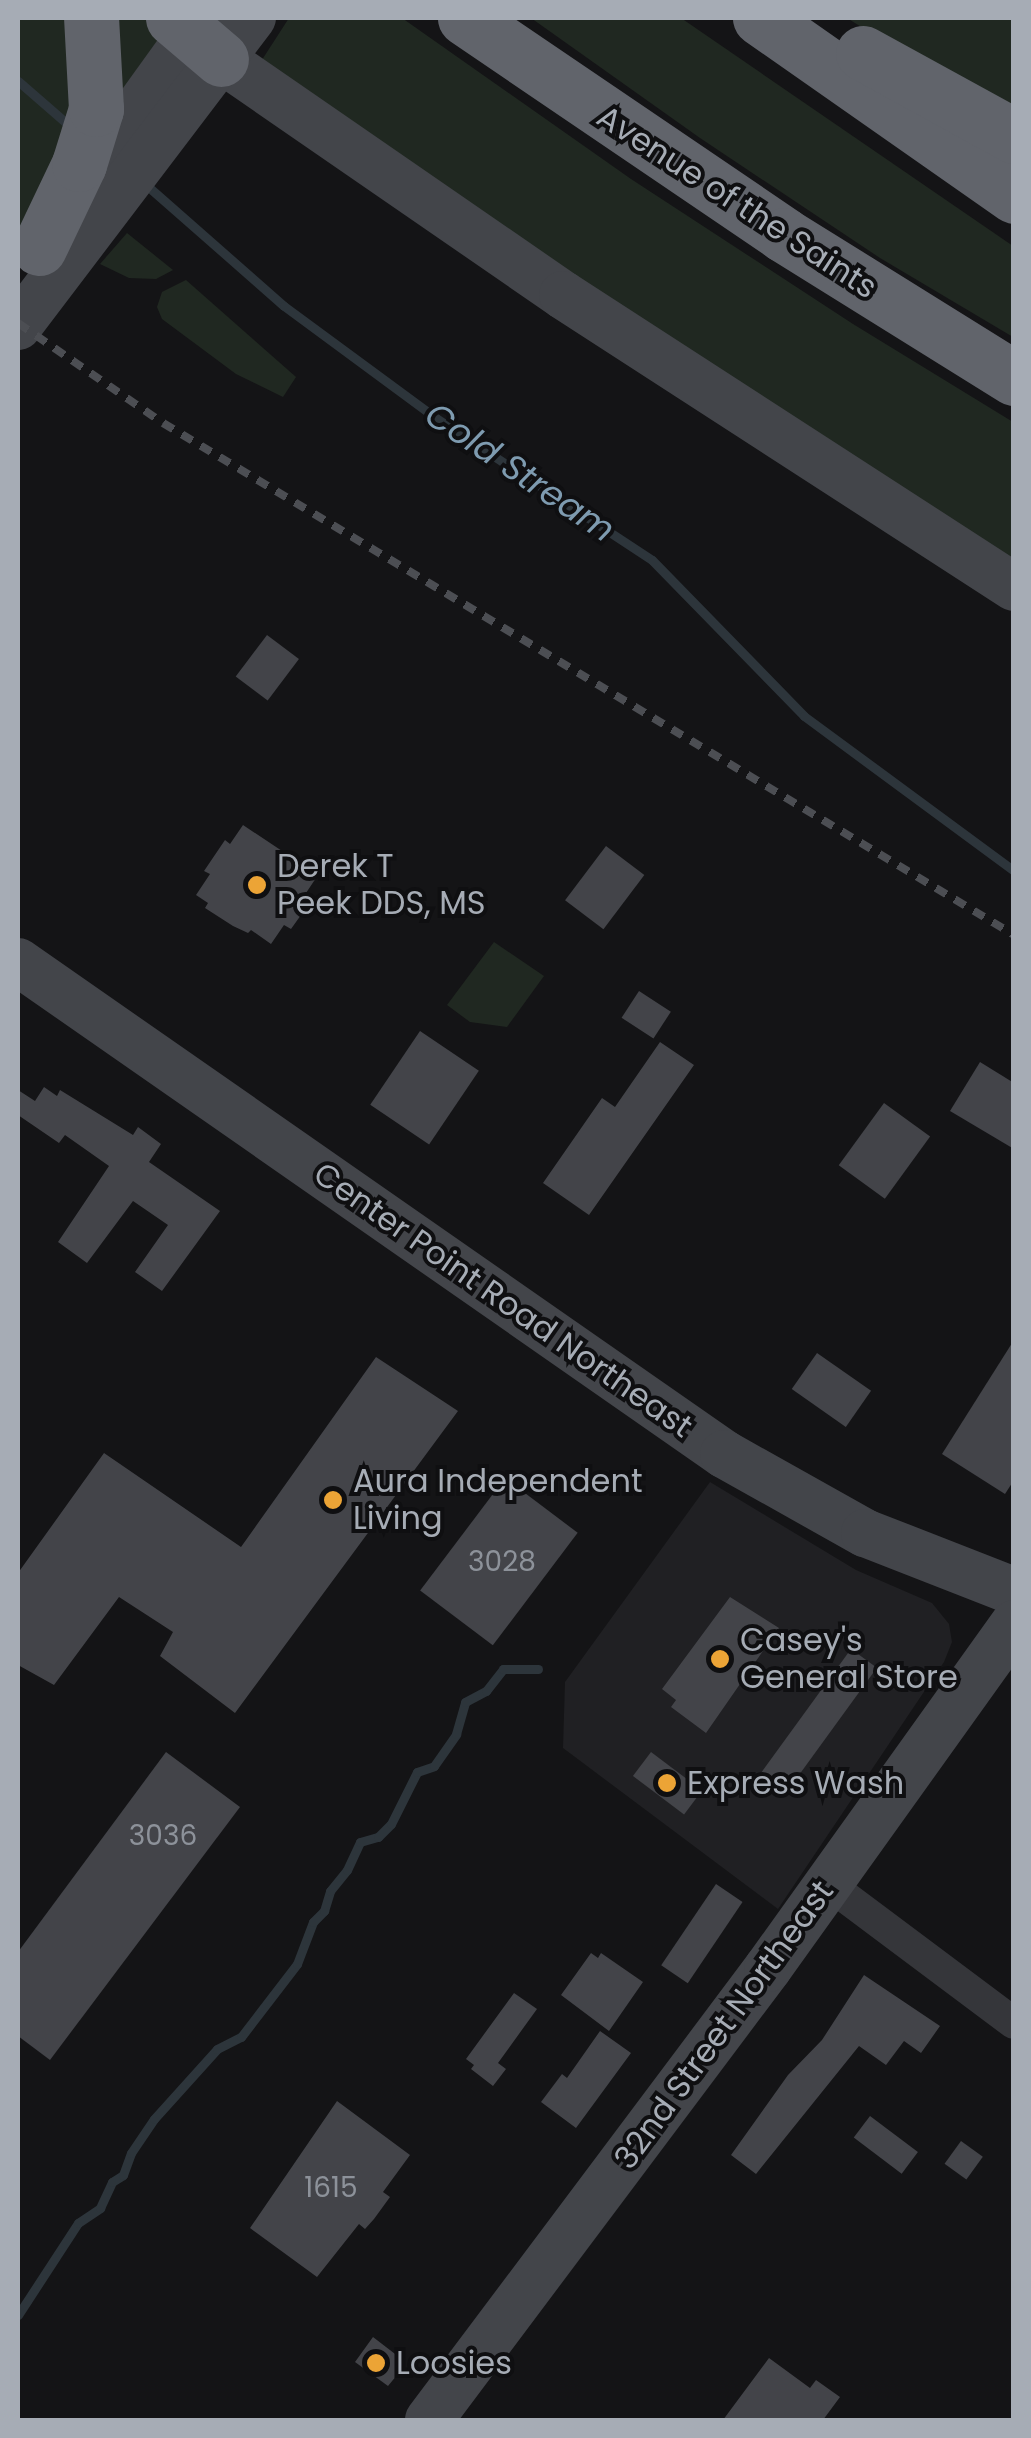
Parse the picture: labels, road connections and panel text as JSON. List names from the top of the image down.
{
  "streets": {
    "highway": ["Avenue of the Saints"],
    "main road": ["Center Point Road Northeast", "32nd Street Northeast"]
  },
  "water": ["Cold Stream"],
  "places": [
    "Derek T Peek DDS, MS",
    "Aura Independent Living",
    "Casey's General Store",
    "Express Wash",
    "Loosies"
  ],
  "house_numbers": ["3028", "3036", "1615"]
}
